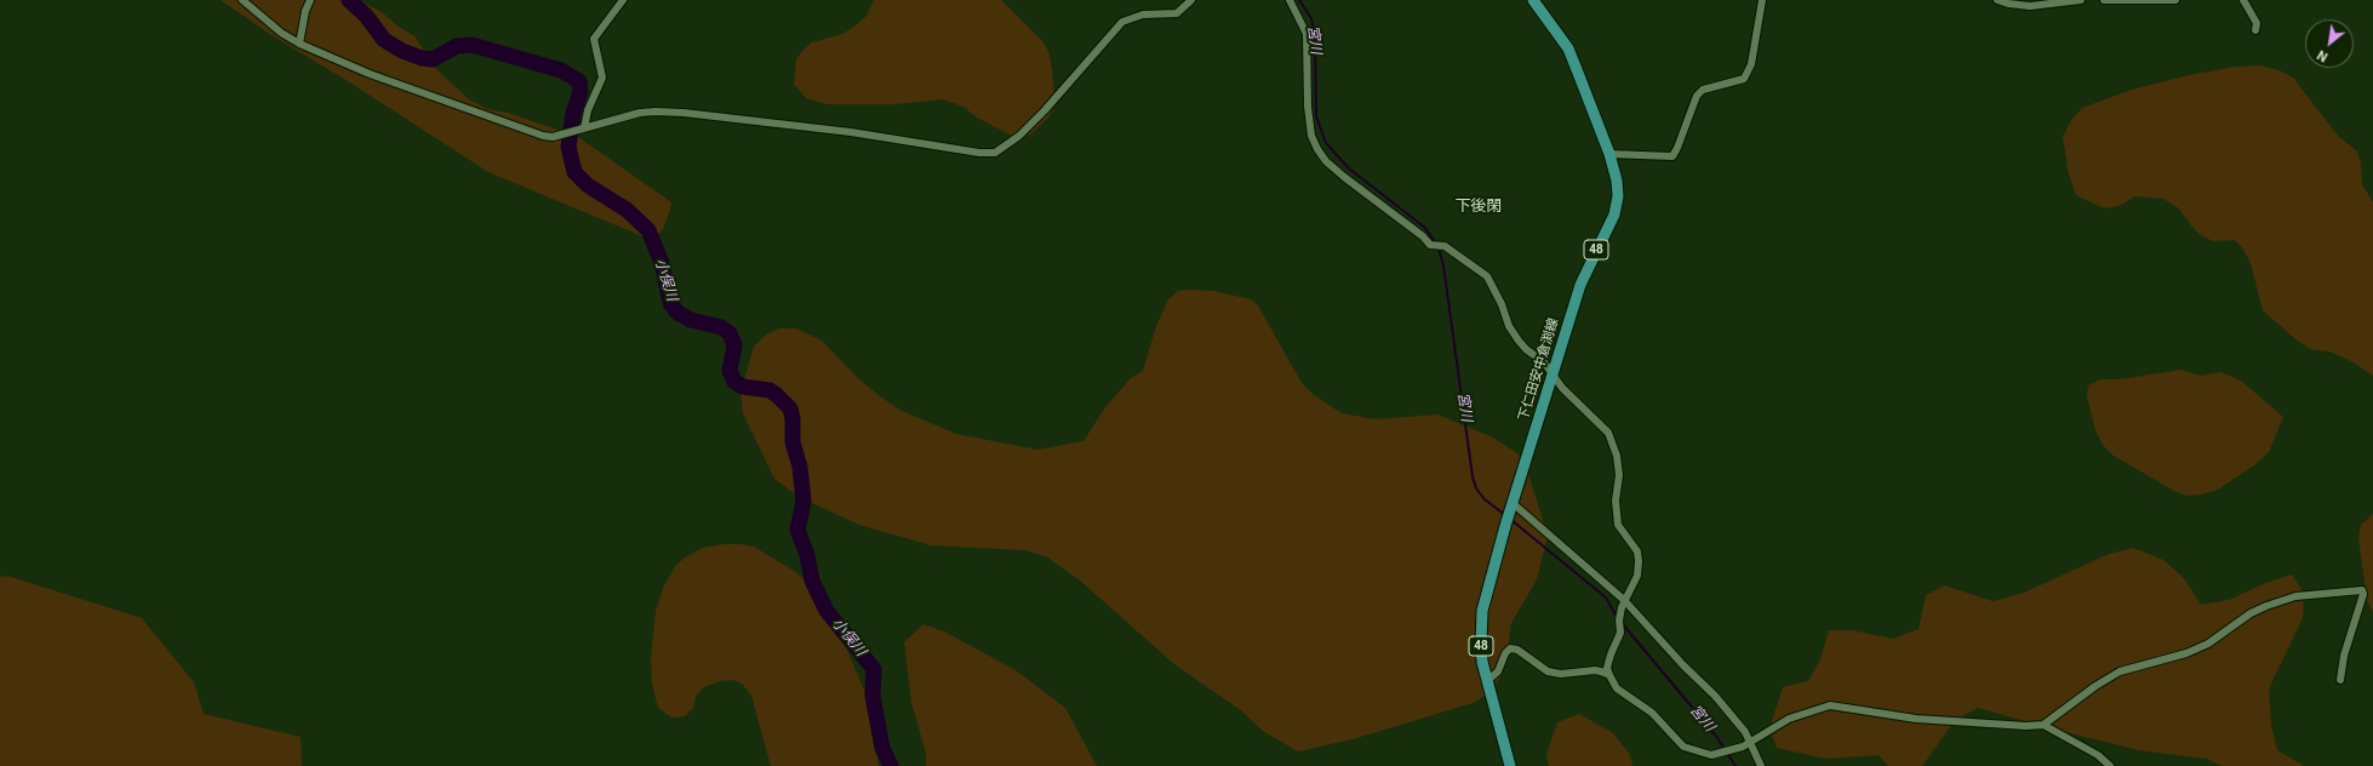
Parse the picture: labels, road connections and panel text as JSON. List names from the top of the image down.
{
  "streets": {
    "main road": ["48", "下仁田安中倉渕線"]
  },
  "districts": ["下後閑"],
  "water": ["宮川", "小俣川"],
  "north": "bottom left"
}
